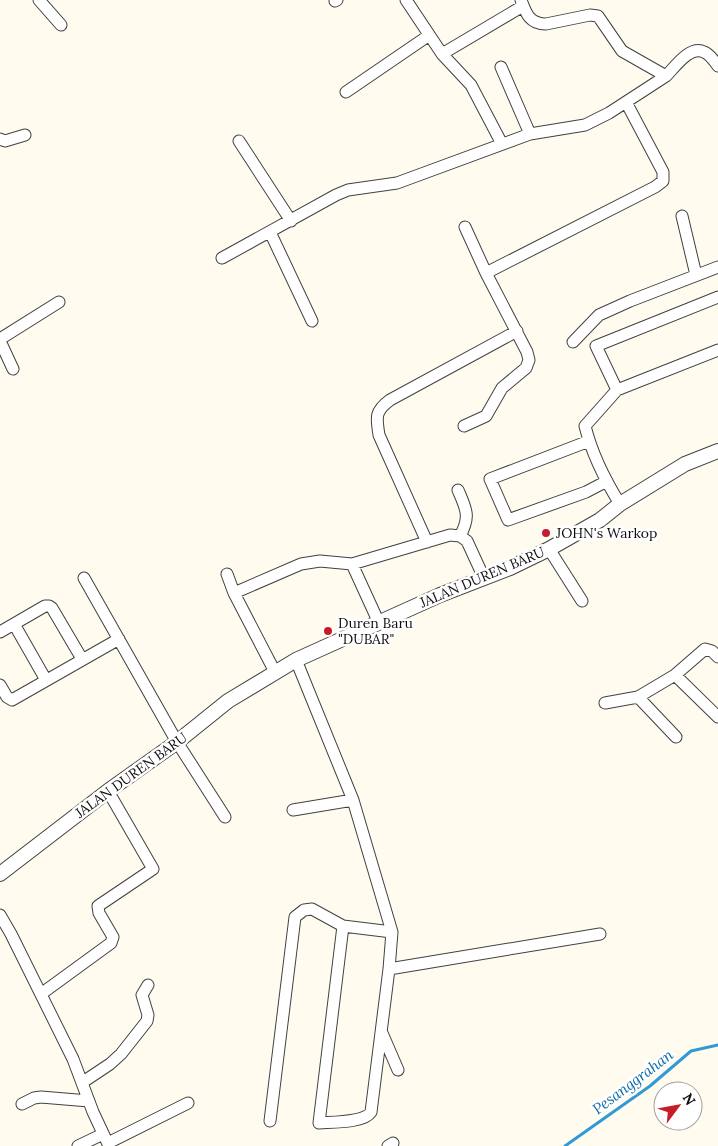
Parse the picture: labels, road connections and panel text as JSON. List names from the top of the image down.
{
  "streets": {
    "street": ["JALAN DUREN BARU"]
  },
  "water": ["Pesanggrahan"],
  "places": ["JOHN's Warkop", "Duren Baru \"DUBAR\""],
  "north": "top right"
}
